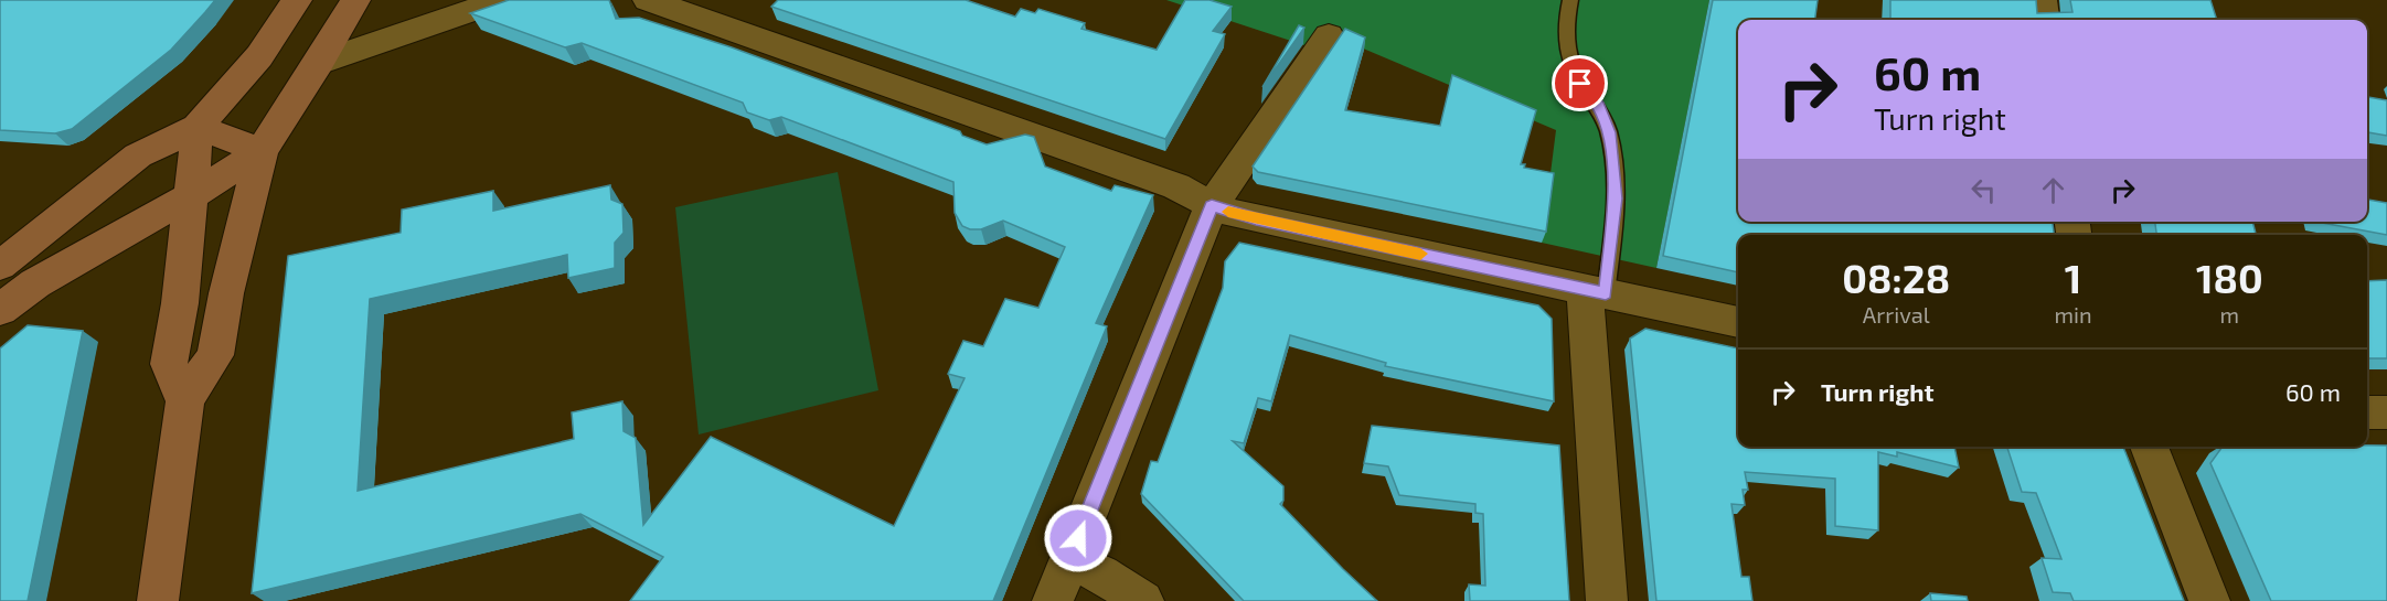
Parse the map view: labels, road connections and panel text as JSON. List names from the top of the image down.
{
  "page": {
    "turn": ["60 m", "Turn right"],
    "eta": [
      "08:28",
      "Arrival",
      "1",
      "min",
      "180",
      "m"
    ],
    "list": [
      {
        "name": "Turn right",
        "value": "60 m"
      }
    ]
  }
}
